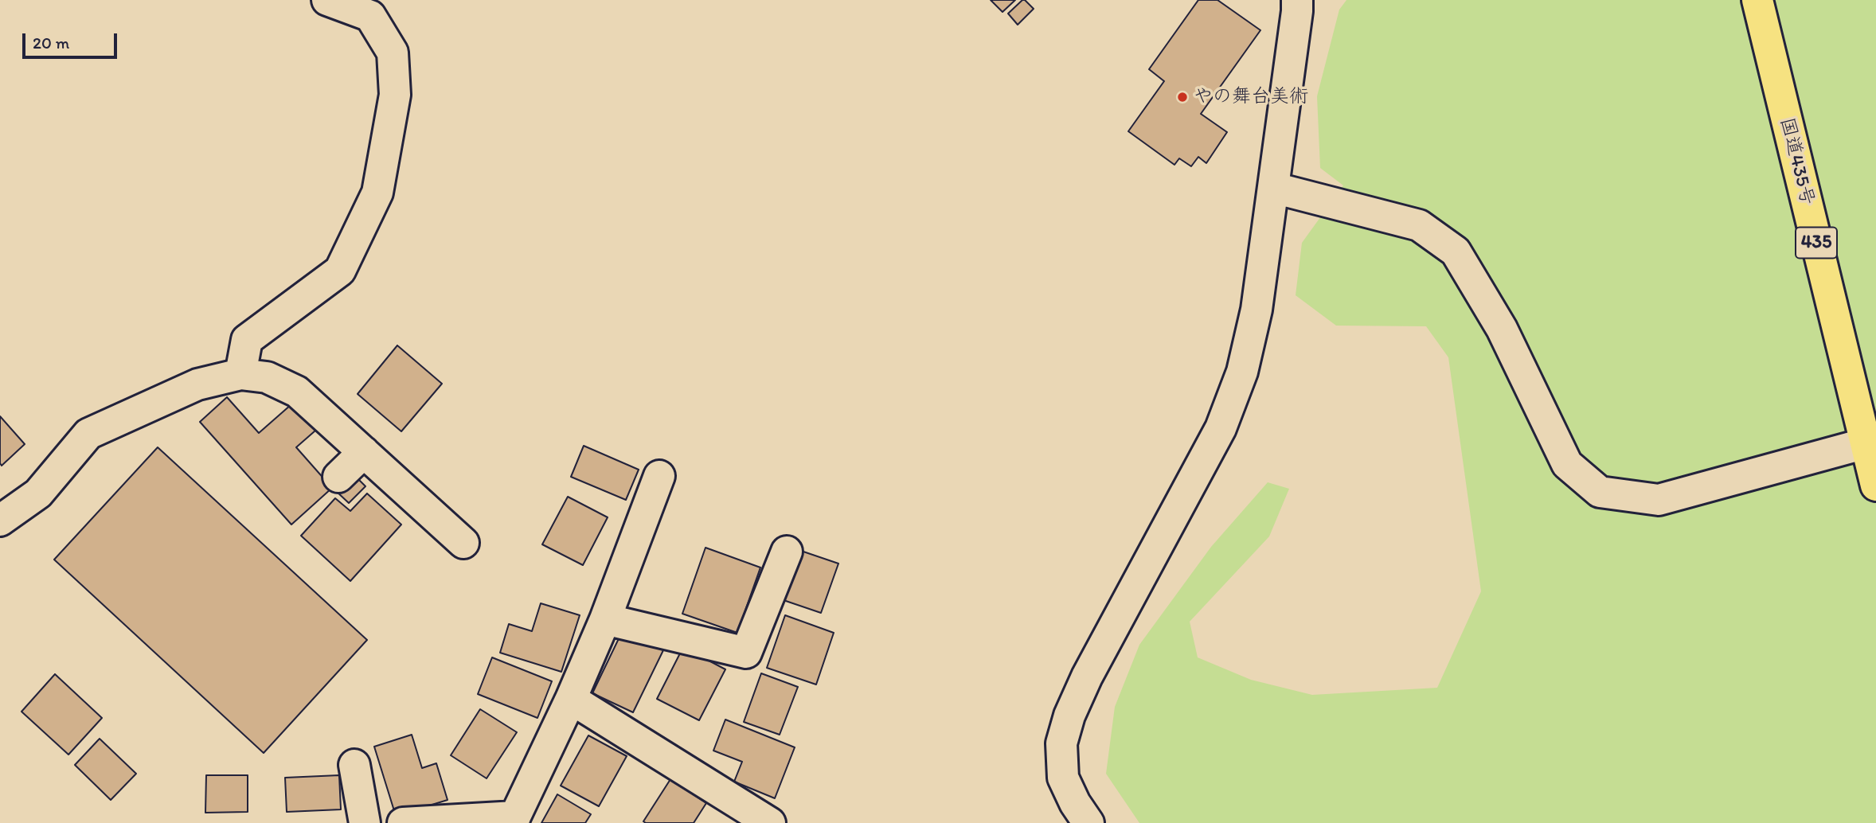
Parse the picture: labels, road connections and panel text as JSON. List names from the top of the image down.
{
  "streets": {
    "highway": ["国道435号", "435"]
  },
  "places": ["やの舞台美術"],
  "scale_bar": "20 m"
}
